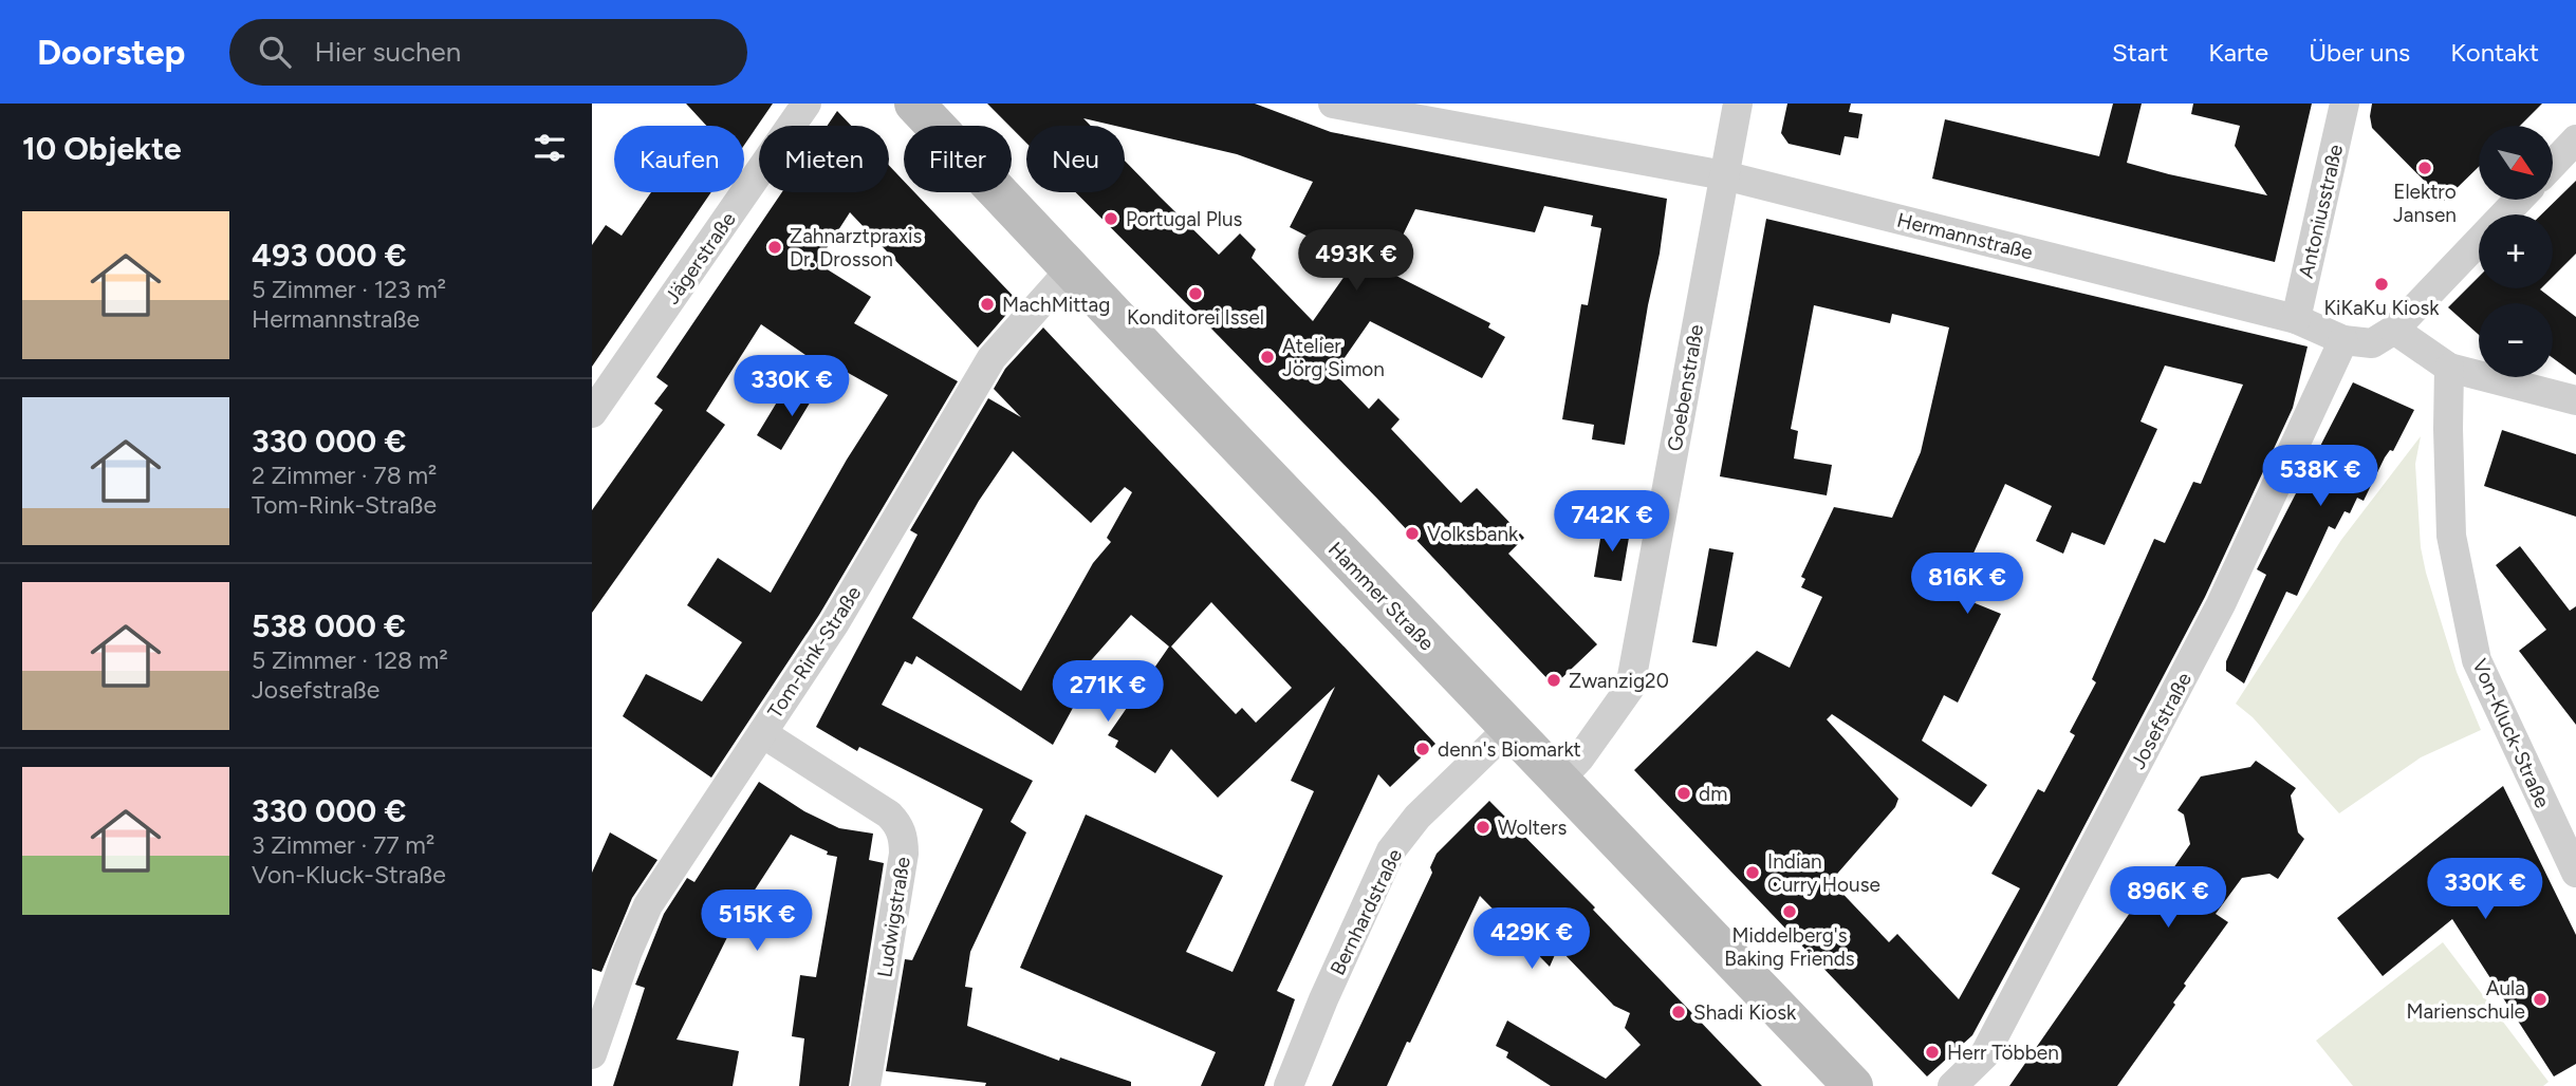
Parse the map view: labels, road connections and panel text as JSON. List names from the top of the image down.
{
  "streets": {
    "main road": ["Hammer Straße"],
    "street": [
      "Antoniusstraße",
      "Hermannstraße",
      "Jägerstraße",
      "Goebenstraße",
      "Tom-Rink-Straße",
      "Josefstraße",
      "Von-Kluck-Straße",
      "Bernhardstraße",
      "Ludwigstraße"
    ]
  },
  "crossings": [
    ["Antoniusstraße", "Hermannstraße"],
    ["Hermannstraße", "Goebenstraße"],
    ["Hermannstraße", "Josefstraße"],
    ["Goebenstraße", "Hammer Straße"],
    ["Hammer Straße", "Tom-Rink-Straße"],
    ["Hammer Straße", "Bernhardstraße"],
    ["Tom-Rink-Straße", "Ludwigstraße"]
  ],
  "places": [
    "Elektro Jansen",
    "Portugal Plus",
    "Zahnarztpraxis Dr. Drosson",
    "KiKaKu Kiosk",
    "Konditorei Issel",
    "MachMittag",
    "Atelier Jörg Simon",
    "Volksbank",
    "Zwanzig20",
    "denn's Biomarkt",
    "dm",
    "Wolters",
    "Indian Curry House",
    "Middelberg's Baking Friends",
    "Aula Marienschule",
    "Shadi Kiosk",
    "Herr Többen"
  ],
  "north": "bottom right",
  "page": {
    "header": "Doorstep",
    "search": "Hier suchen",
    "nav": [
      "Start",
      "Karte",
      "Über uns",
      "Kontakt"
    ],
    "heading": "10 Objekte",
    "map_buttons": ["+", "−"],
    "chip": [
      "Kaufen",
      "Mieten",
      "Filter",
      "Neu"
    ],
    "list": [
      {
        "name": "493 000 €",
        "note": "5 Zimmer · 123 m² · Hermannstraße"
      },
      {
        "name": "330 000 €",
        "note": "2 Zimmer · 78 m² · Tom-Rink-Straße"
      },
      {
        "name": "538 000 €",
        "note": "5 Zimmer · 128 m² · Josefstraße"
      },
      {
        "name": "330 000 €",
        "note": "3 Zimmer · 77 m² · Von-Kluck-Straße"
      }
    ],
    "price": [
      "493K €",
      "330K €",
      "538K €",
      "742K €",
      "816K €",
      "271K €",
      "330K €",
      "896K €",
      "515K €",
      "429K €"
    ]
  }
}
